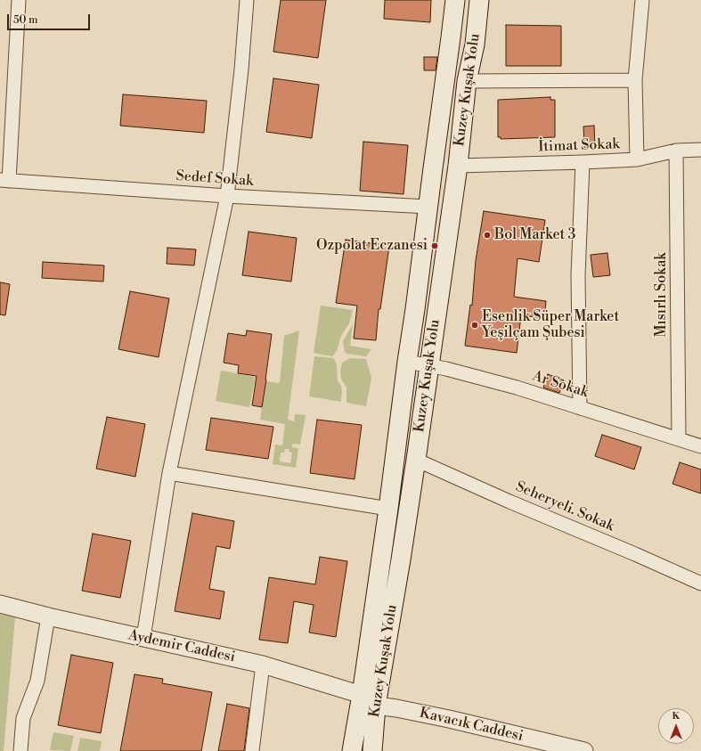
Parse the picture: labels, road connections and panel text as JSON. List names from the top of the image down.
{
  "streets": {
    "main road": ["Kuzey Kuşak Yolu"],
    "street": [
      "İtimat Sokak",
      "Sedef Sokak",
      "Mısırlı Sokak",
      "Ar Sokak",
      "Seheryeli. Sokak",
      "Aydemir Caddesi",
      "Kavacık Caddesi"
    ]
  },
  "crossings": [
    ["Kuzey Kuşak Yolu", "İtimat Sokak"],
    ["Kuzey Kuşak Yolu", "Sedef Sokak"],
    ["Kuzey Kuşak Yolu", "Ar Sokak"],
    ["Kuzey Kuşak Yolu", "Seheryeli. Sokak"],
    ["Kuzey Kuşak Yolu", "Aydemir Caddesi"],
    ["Kuzey Kuşak Yolu", "Kavacık Caddesi"],
    ["İtimat Sokak", "Mısırlı Sokak"],
    ["Mısırlı Sokak", "Ar Sokak"],
    ["Aydemir Caddesi", "Kavacık Caddesi"]
  ],
  "places": ["Bol Market 3", "Ozpolat Eczanesi", "Esenlik Süper Market Yeşilçam Şubesi"],
  "scale_bar": "50 m",
  "north": "top"
}
